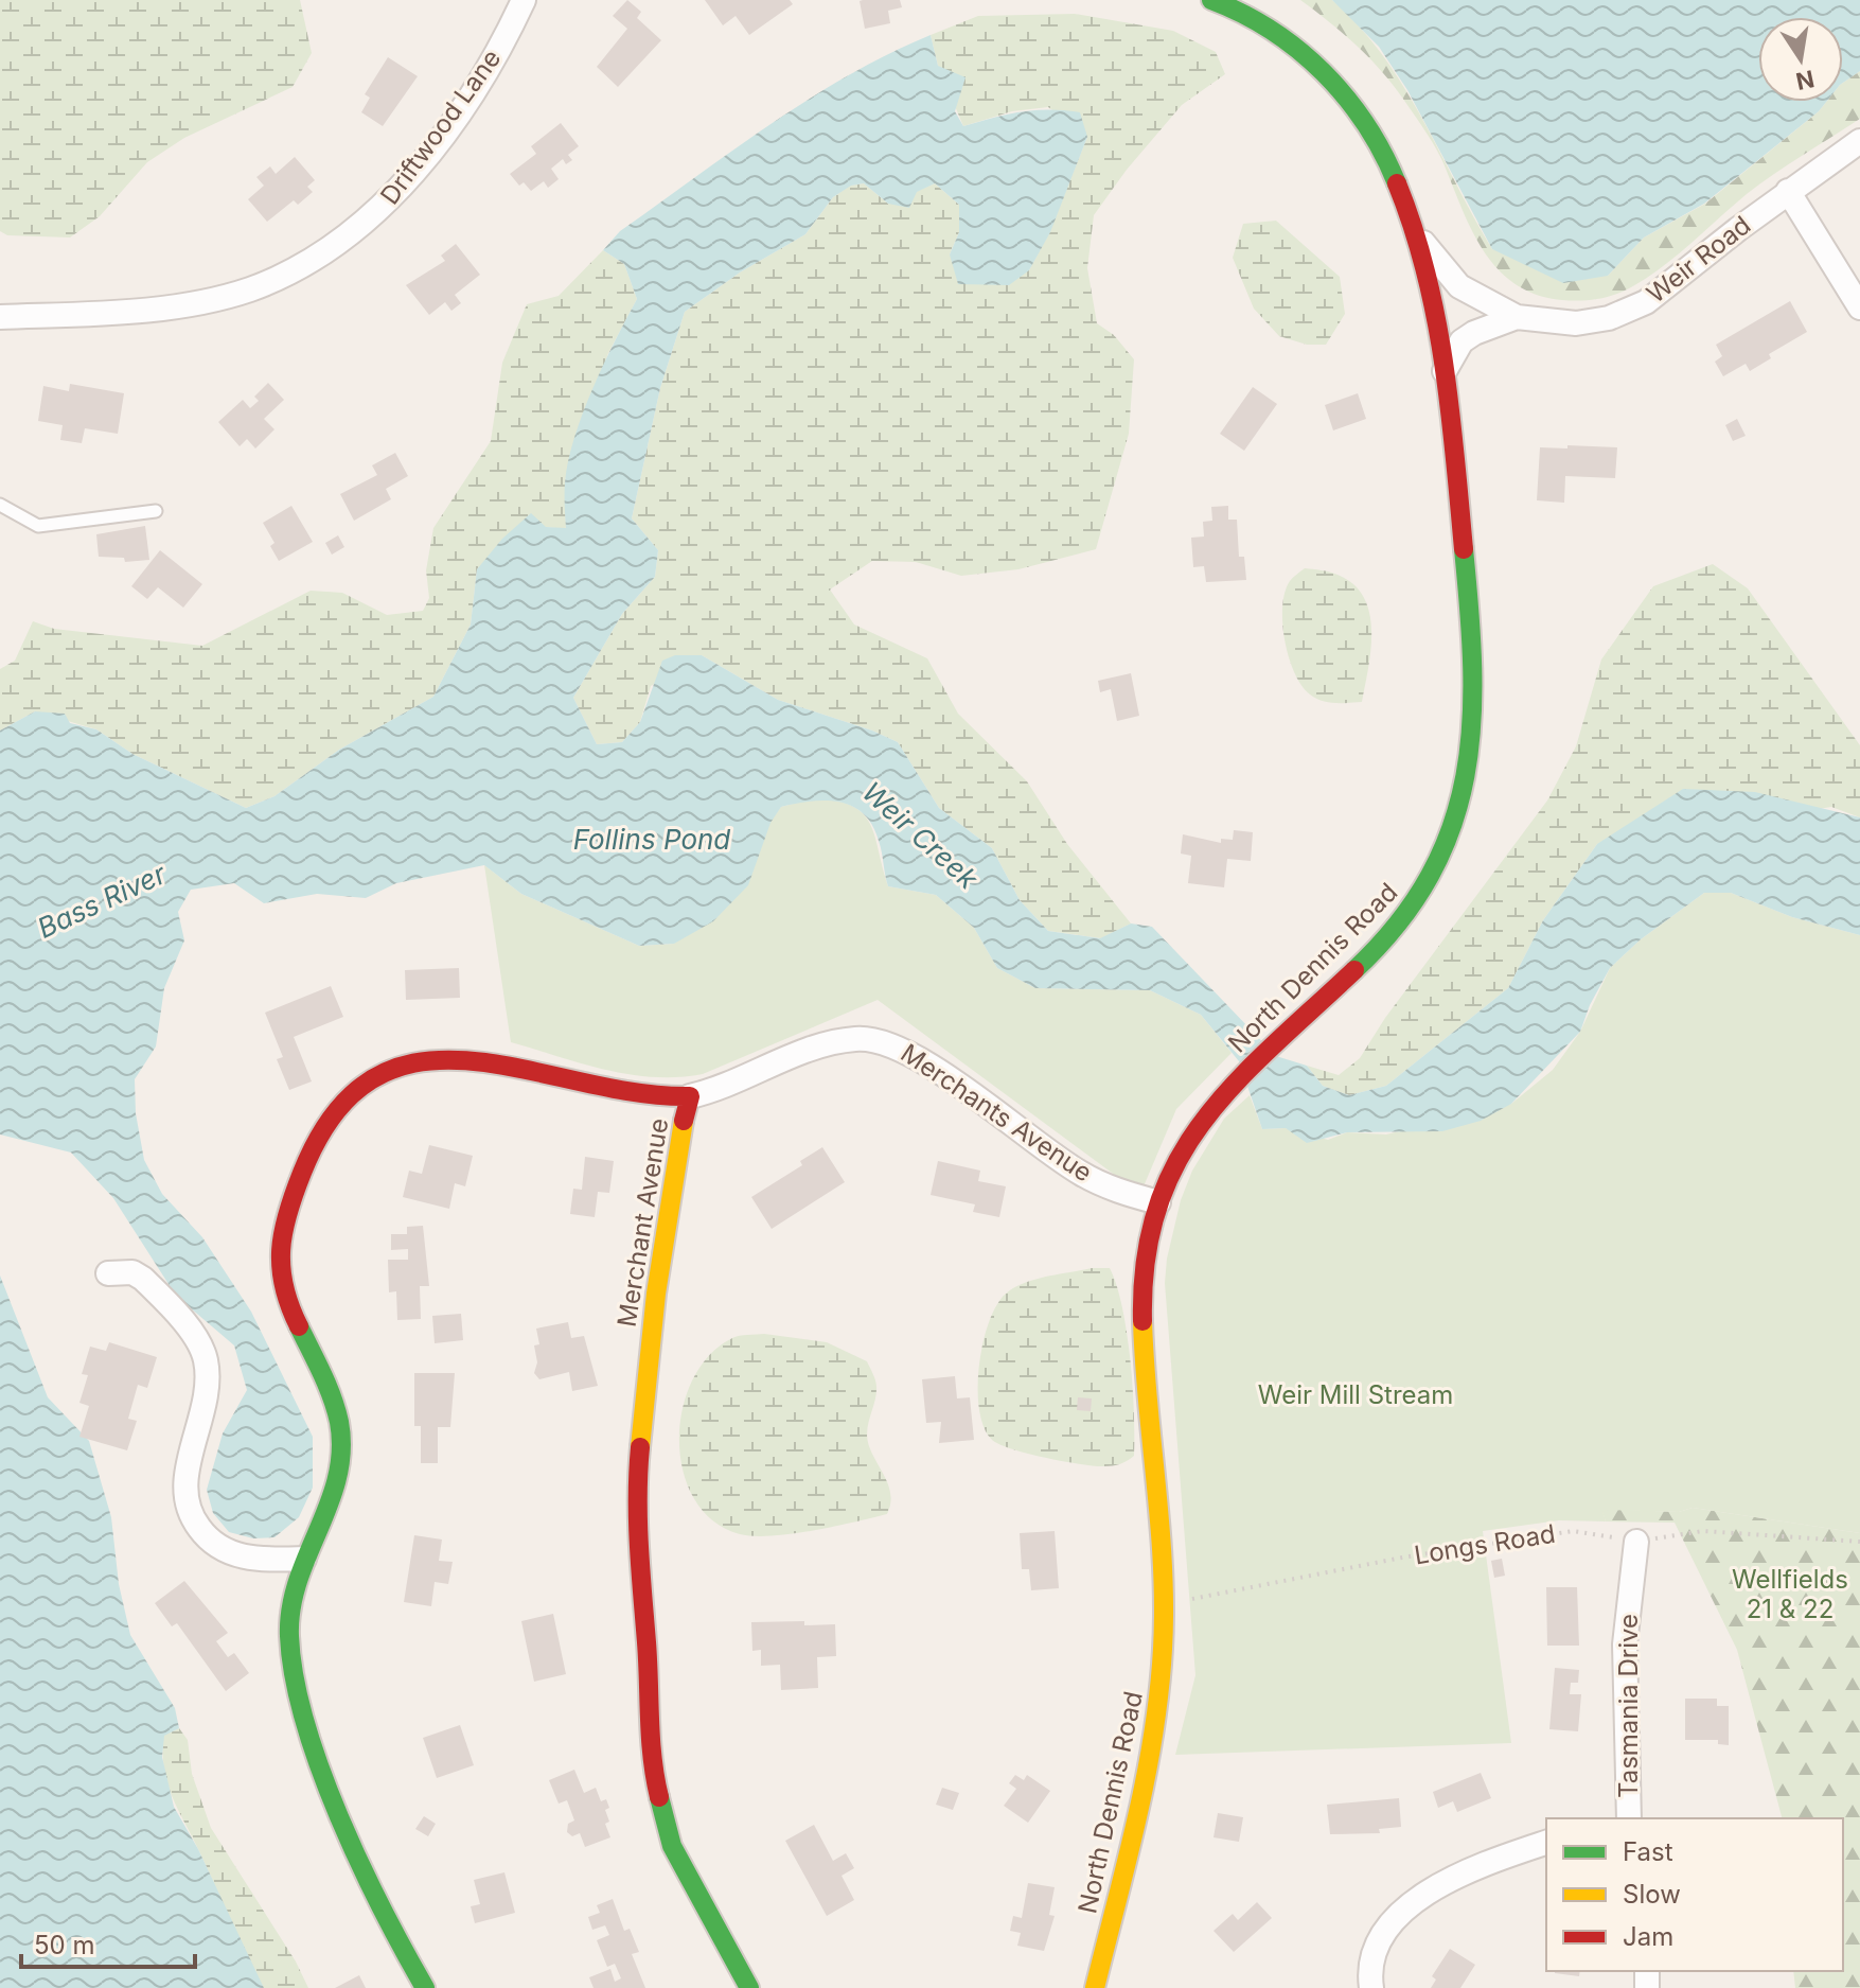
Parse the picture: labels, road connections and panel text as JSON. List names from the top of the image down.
{
  "streets": {
    "street": [
      "Driftwood Lane",
      "Weir Road",
      "North Dennis Road",
      "Merchants Avenue",
      "Merchant Avenue",
      "Tasmania Drive"
    ],
    "path": ["Longs Road"]
  },
  "crossings": [
    ["Weir Road", "North Dennis Road"],
    ["North Dennis Road", "Merchants Avenue"],
    ["North Dennis Road", "Longs Road"],
    ["Merchants Avenue", "Merchant Avenue"],
    ["Longs Road", "Tasmania Drive"]
  ],
  "water": ["Weir Creek", "Follins Pond", "Bass River"],
  "parks": ["Weir Mill Stream", "Wellfields 21 & 22"],
  "legend": ["Fast", "Slow", "Jam"],
  "scale_bar": "50 m",
  "north": "bottom"
}
